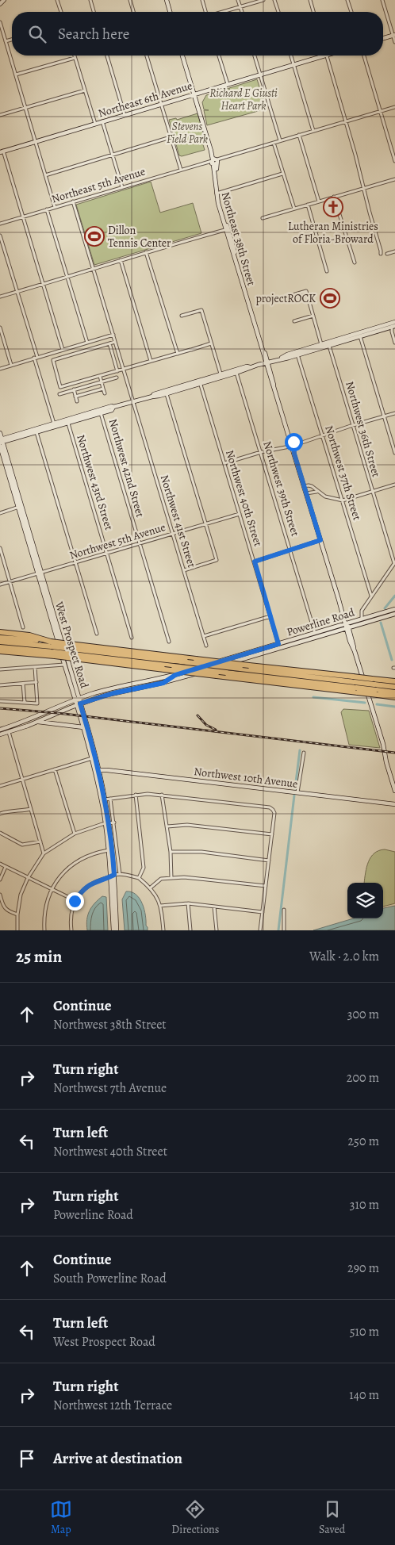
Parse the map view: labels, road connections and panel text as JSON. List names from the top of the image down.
{
  "streets": {
    "main road": [
      "Northeast 6th Avenue",
      "Northeast 38th Street",
      "Powerline Road",
      "West Prospect Road",
      "Northwest 10th Avenue"
    ],
    "street": [
      "Northeast 5th Avenue",
      "Northwest 36th Street",
      "Northwest 42nd Street",
      "Northwest 37th Street",
      "Northwest 43rd Street",
      "Northwest 39th Street",
      "Northwest 40th Street",
      "Northwest 41st Street",
      "Northwest 5th Avenue"
    ]
  },
  "crossings": [
    ["Northeast 6th Avenue", "Northeast 38th Street"],
    ["Northeast 5th Avenue", "Northeast 38th Street"],
    ["Northeast 5th Avenue", "Northwest 41st Street"],
    ["Northeast 38th Street", "Powerline Road"],
    ["Northwest 42nd Street", "Northwest 5th Avenue"],
    ["Northwest 43rd Street", "Northwest 5th Avenue"],
    ["Northwest 39th Street", "Powerline Road"],
    ["Northwest 40th Street", "Northwest 5th Avenue"],
    ["Northwest 40th Street", "Powerline Road"],
    ["Northwest 41st Street", "Northwest 5th Avenue"],
    ["Northwest 5th Avenue", "West Prospect Road"],
    ["Powerline Road", "West Prospect Road"],
    ["West Prospect Road", "Northwest 10th Avenue"]
  ],
  "parks": ["Richard E Giusti Heart Park", "Stevens Field Park"],
  "places": {
    "church": ["Lutheran Ministries of Floria-Broward"],
    "sports": ["Dillon Tennis Center", "projectROCK"]
  },
  "page": {
    "search": "Search here",
    "heading": ["25 min", "Walk · 2.0 km"],
    "list": [
      ["Continue", "Northwest 38th Street", "300 m"],
      ["Turn right", "Northwest 7th Avenue", "200 m"],
      ["Turn left", "Northwest 40th Street", "250 m"],
      ["Turn right", "Powerline Road", "310 m"],
      ["Continue", "South Powerline Road", "290 m"],
      ["Turn left", "West Prospect Road", "510 m"],
      ["Turn right", "Northwest 12th Terrace", "140 m"],
      "Arrive at destination"
    ],
    "nav": ["Map", "Directions", "Saved"]
  }
}
